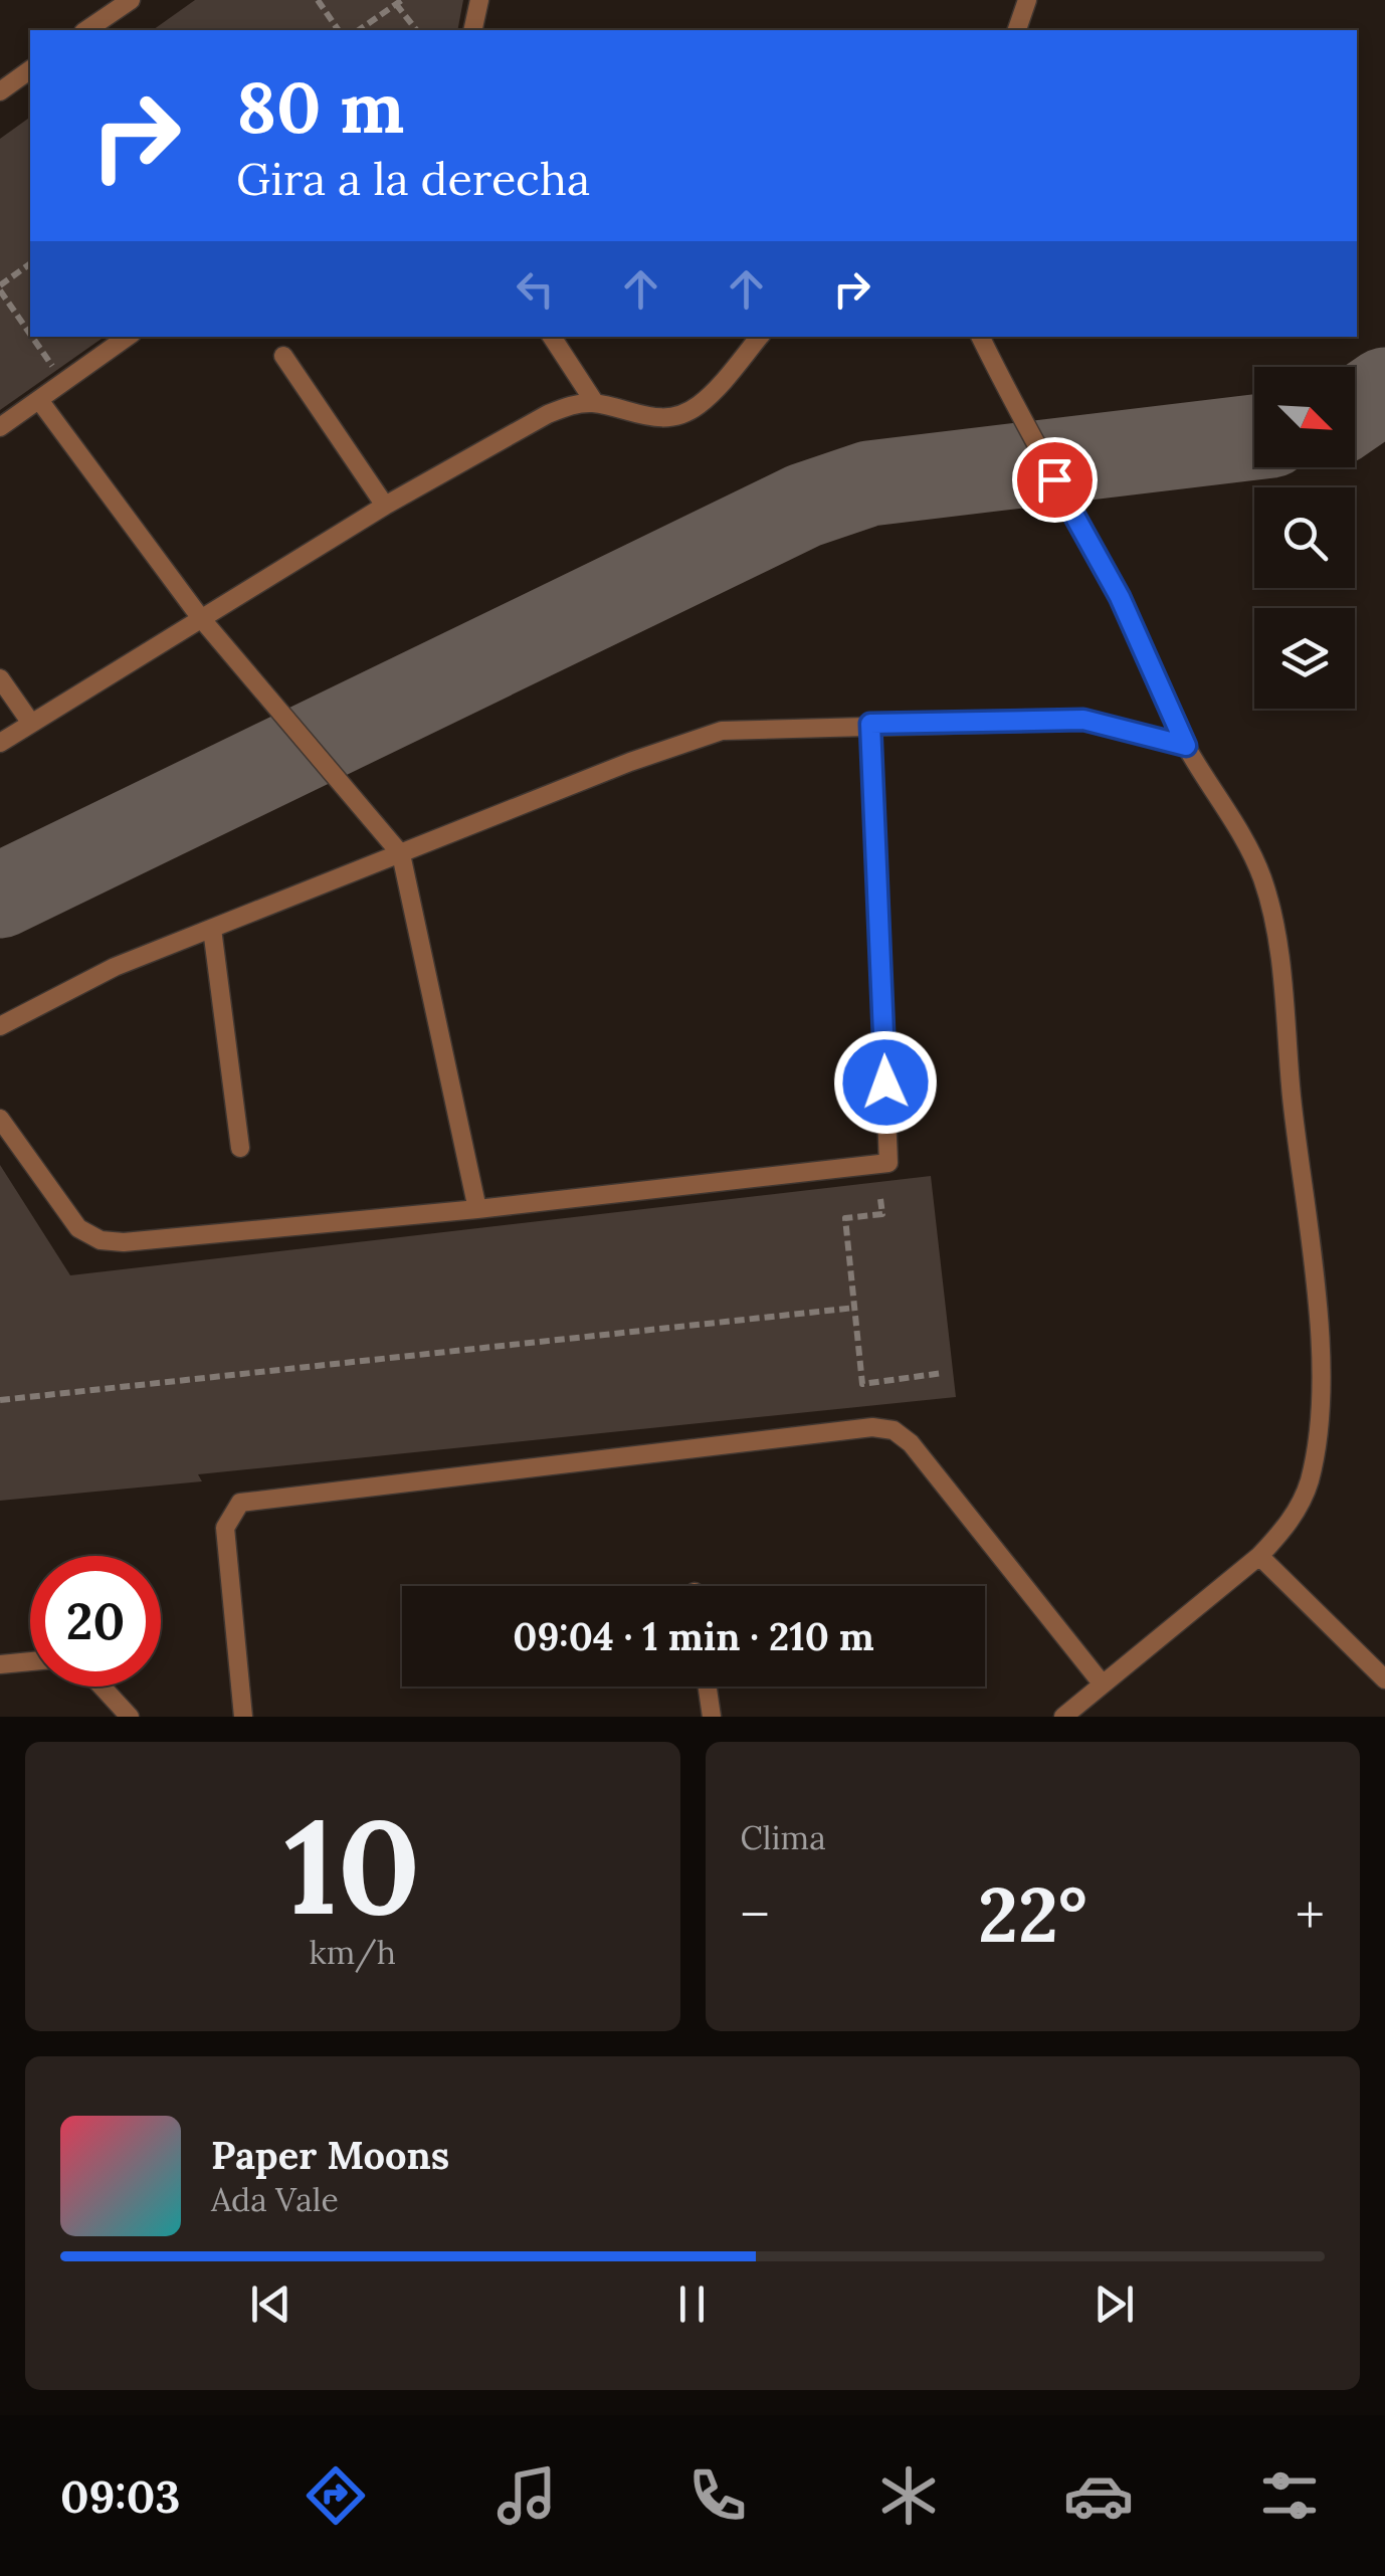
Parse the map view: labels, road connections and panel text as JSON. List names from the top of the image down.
{
  "north": "bottom right",
  "page": {
    "turn": ["80 m", "Gira a la derecha"],
    "limit": "20",
    "trip": "09:04 · 1 min · 210 m",
    "tile": [
      ["10", "km/h"],
      "Clima"
    ],
    "heat": ["−", "22°", "+"],
    "song": ["Paper Moons", "Ada Vale"],
    "tabs": "09:03"
  }
}
